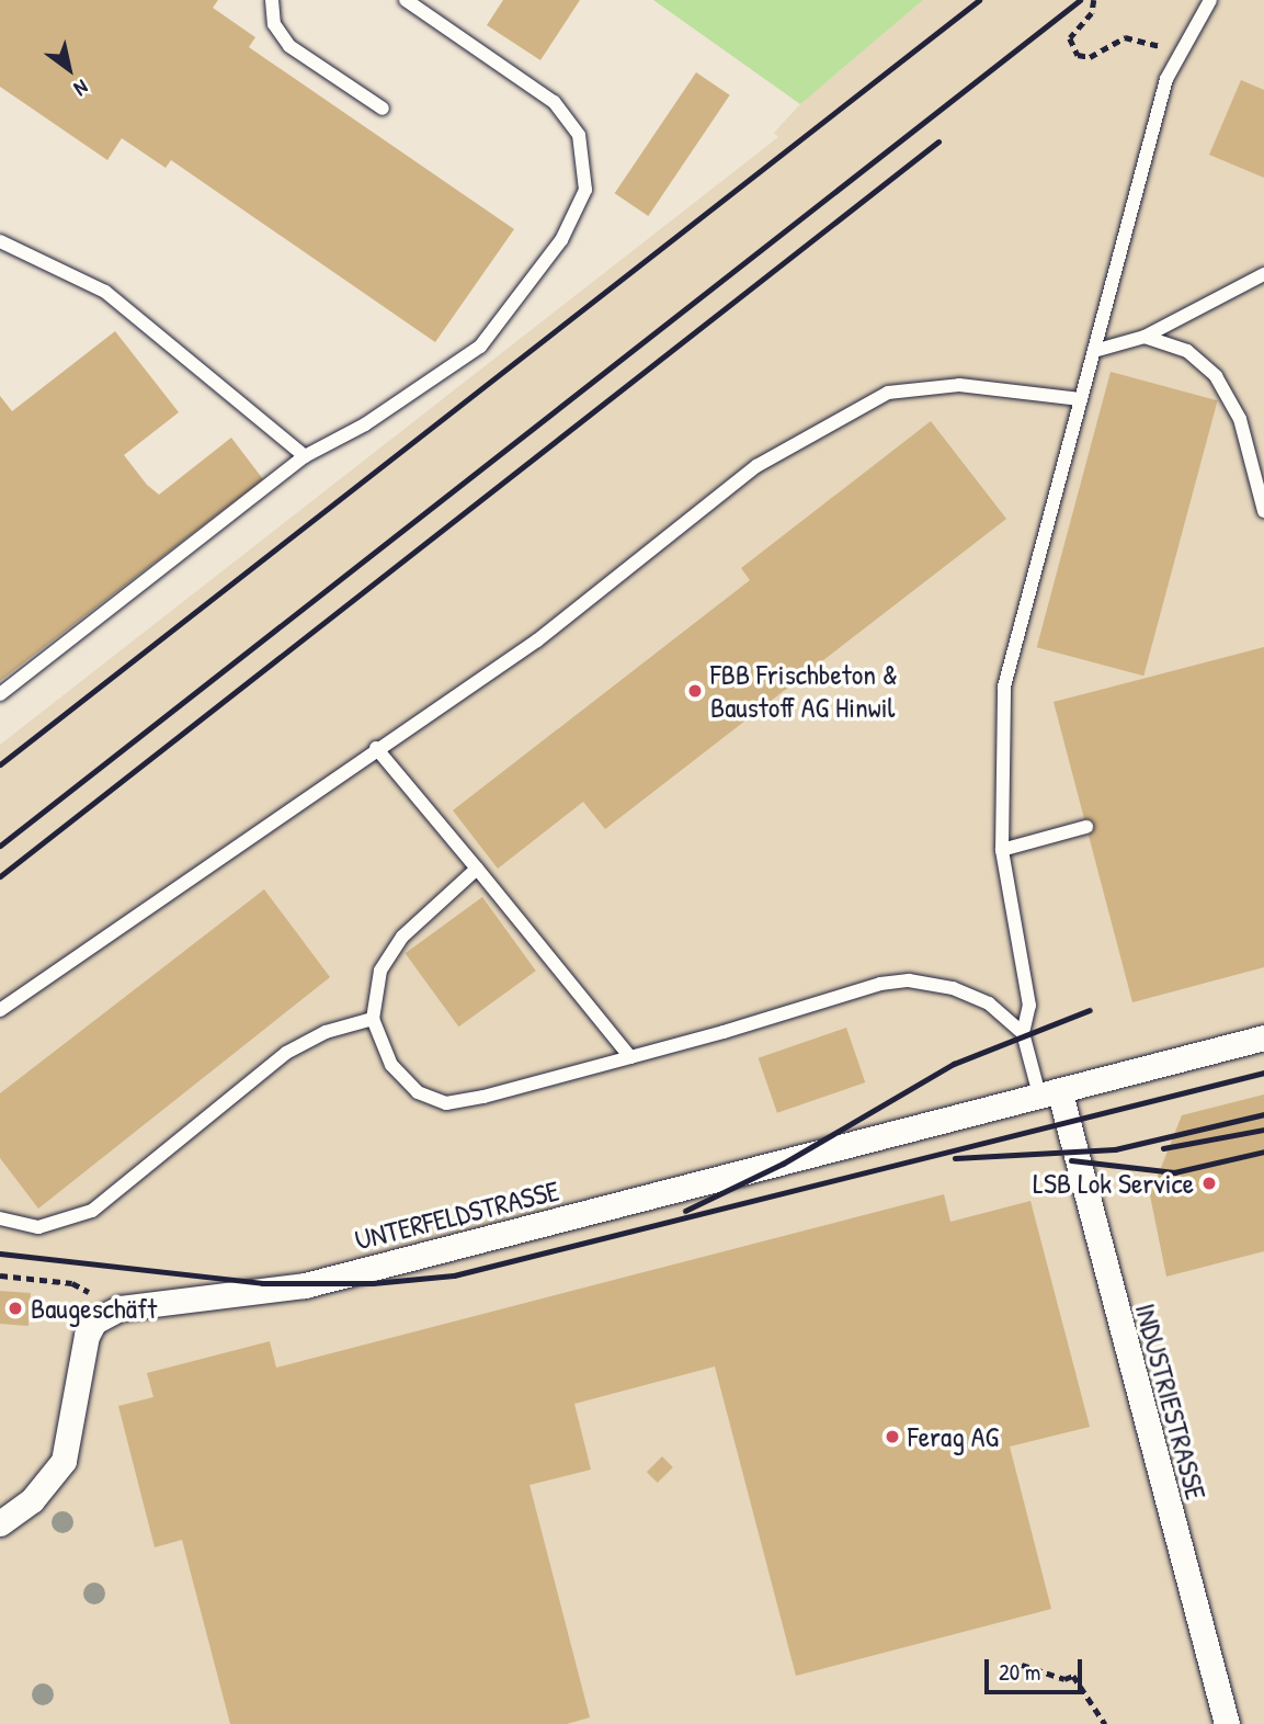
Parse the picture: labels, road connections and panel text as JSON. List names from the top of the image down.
{
  "streets": {
    "street": ["UNTERFELDSTRASSE", "INDUSTRIESTRASSE"]
  },
  "crossings": [
    ["UNTERFELDSTRASSE", "INDUSTRIESTRASSE"]
  ],
  "places": [
    "FBB Frischbeton & Baustoff AG Hinwil",
    "LSB Lok Service",
    "Baugeschäft",
    "Ferag AG"
  ],
  "scale_bar": "20 m",
  "north": "bottom right"
}
